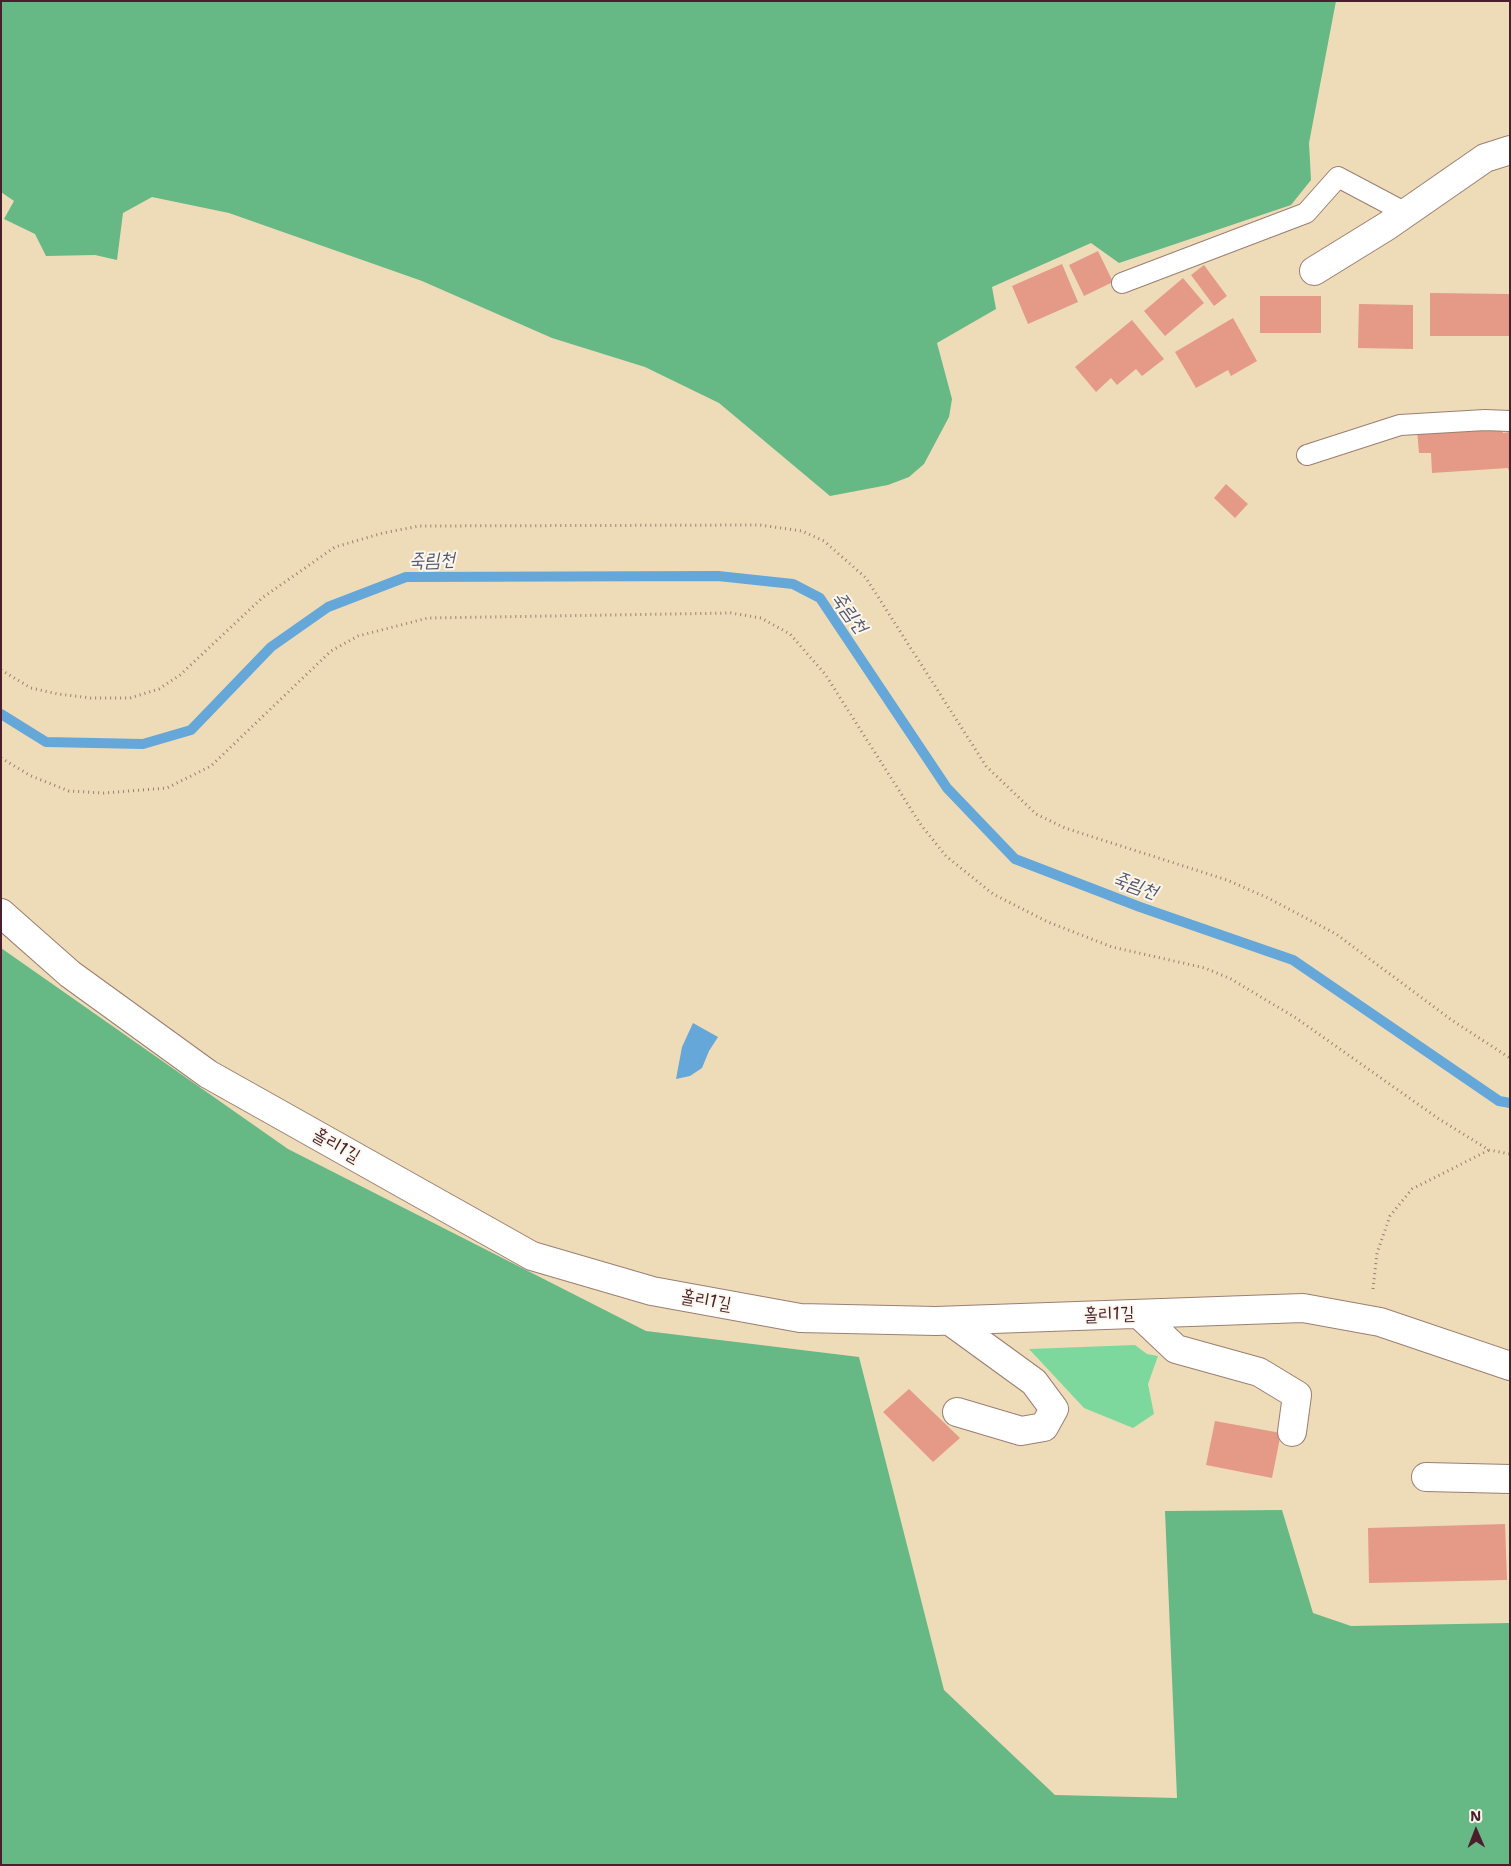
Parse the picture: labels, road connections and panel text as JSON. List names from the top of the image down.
{
  "streets": {
    "street": ["홀리1길"]
  },
  "water": ["죽림천"],
  "north": "top"
}
